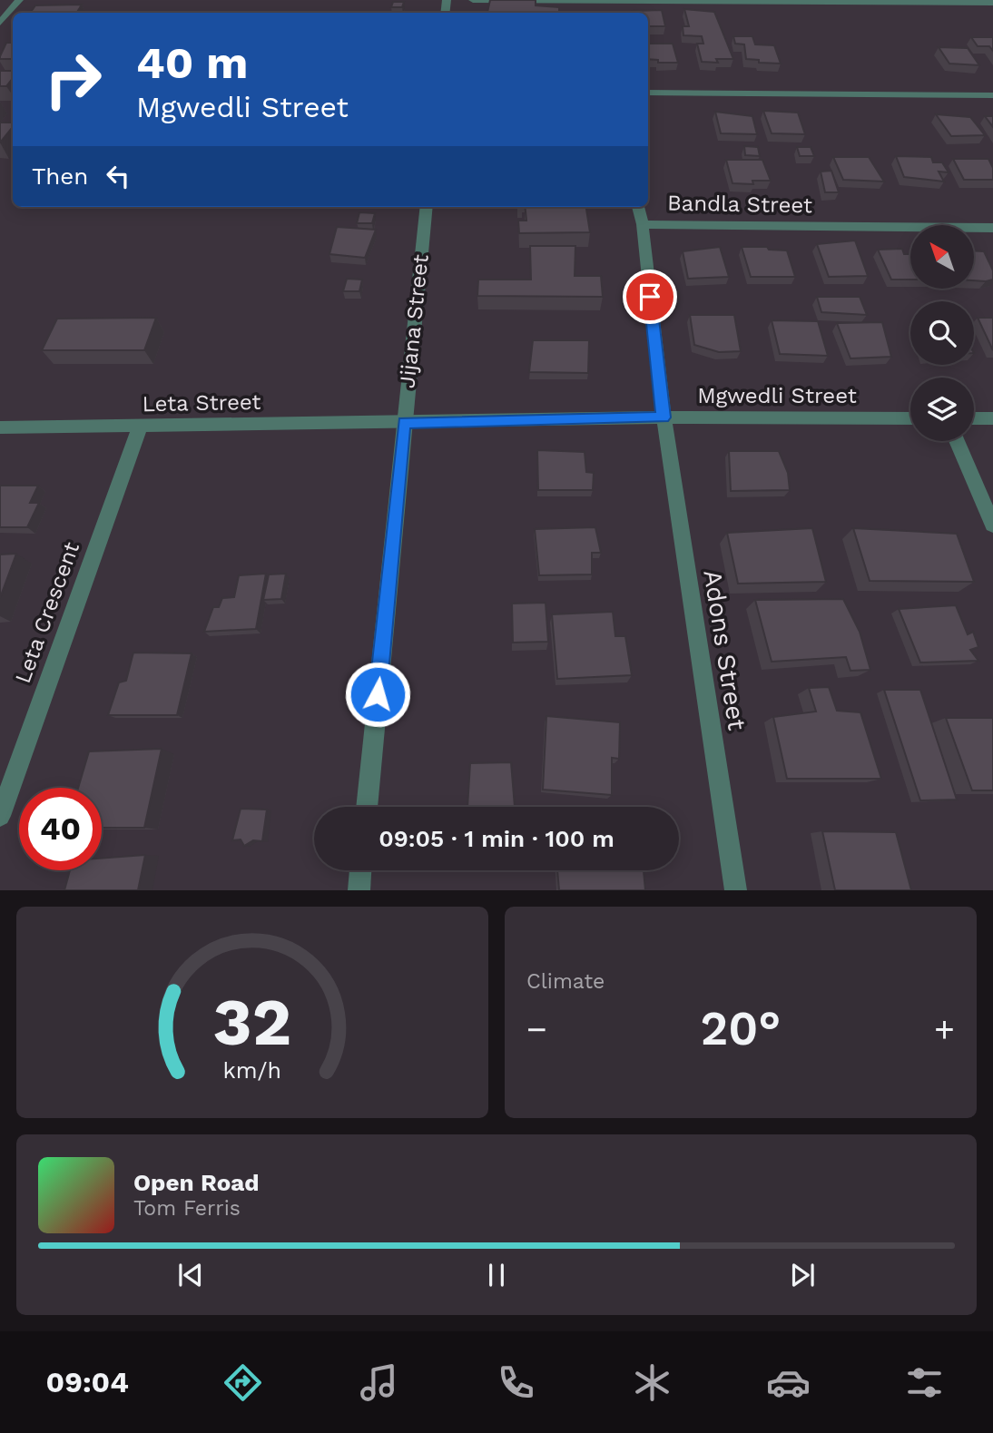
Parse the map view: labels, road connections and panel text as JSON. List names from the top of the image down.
{
  "streets": {
    "street": [
      "Bandla Street",
      "Jijana Street",
      "Mgwedli Street",
      "Leta Street",
      "Leta Crescent",
      "Adons Street"
    ]
  },
  "crossings": [
    ["Bandla Street", "Mgwedli Street"],
    ["Bandla Street", "Adons Street"],
    ["Jijana Street", "Mgwedli Street"],
    ["Jijana Street", "Leta Street"],
    ["Mgwedli Street", "Leta Street"],
    ["Mgwedli Street", "Adons Street"],
    ["Leta Street", "Leta Crescent"]
  ],
  "north": "top left",
  "page": {
    "turn": ["40 m", "Mgwedli Street"],
    "then": "Then",
    "limit": "40",
    "trip": "09:05 · 1 min · 100 m",
    "tile": "Climate",
    "heat": ["−", "20°", "+"],
    "song": ["Open Road", "Tom Ferris"],
    "tabs": "09:04",
    "gauge": ["32", "km/h"]
  }
}
